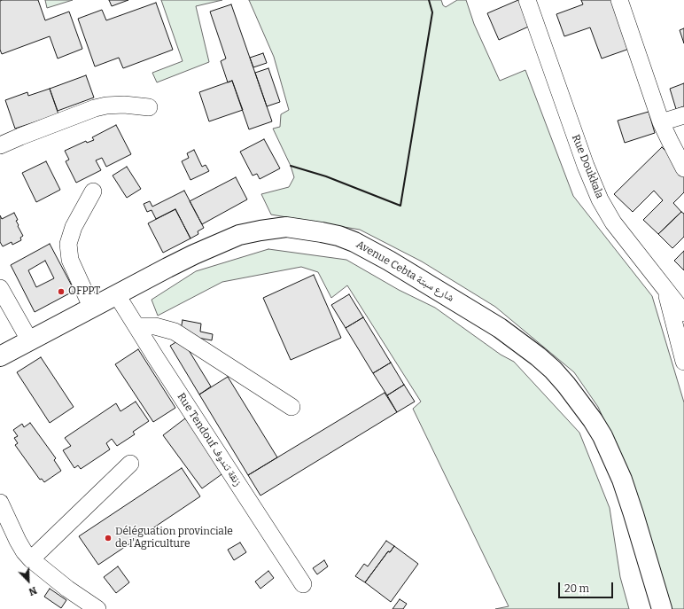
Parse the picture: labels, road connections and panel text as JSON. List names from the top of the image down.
{
  "streets": {
    "street": ["Rue Doukkala", "Avenue Cebta شارع سبتة", "Rue Tendouf زنقة تندوف"]
  },
  "crossings": [
    ["Avenue Cebta شارع سبتة", "Rue Tendouf زنقة تندوف"]
  ],
  "places": ["OFPPT", "Déléguation provinciale de l'Agriculture"],
  "scale_bar": "20 m",
  "north": "bottom right"
}
